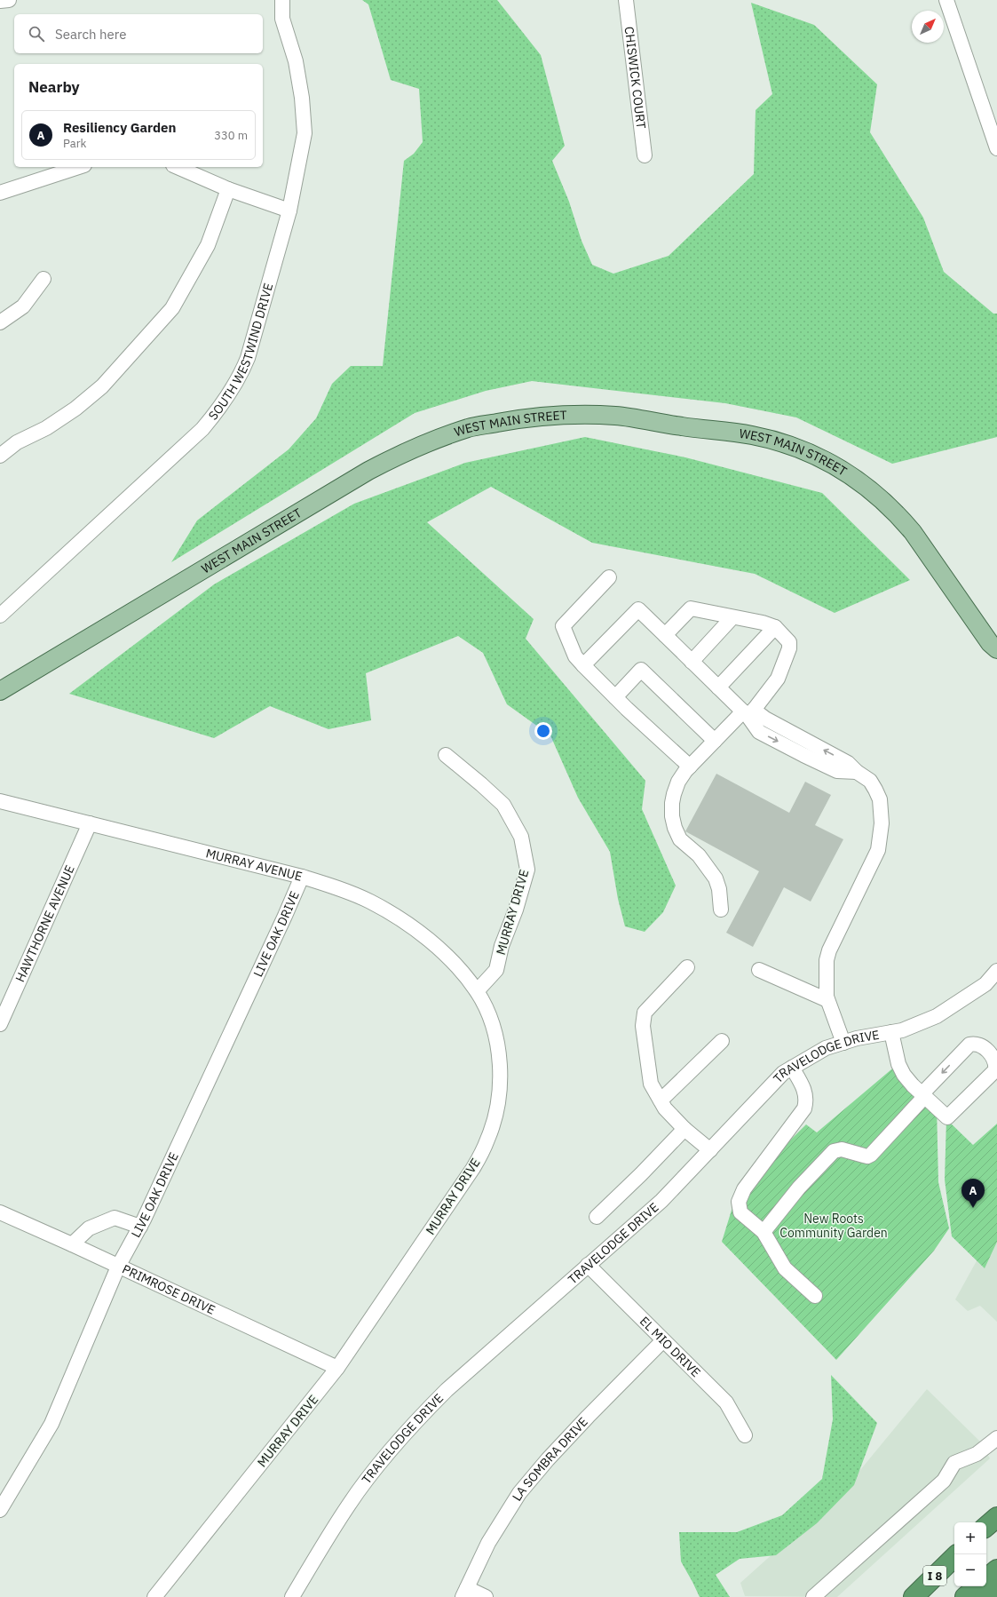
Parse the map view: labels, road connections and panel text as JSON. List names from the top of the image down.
{
  "streets": {
    "highway": ["I 8"],
    "main road": ["WEST MAIN STREET"],
    "street": [
      "CHISWICK COURT",
      "SOUTH WESTWIND DRIVE",
      "MURRAY AVENUE",
      "MURRAY DRIVE",
      "HAWTHORNE AVENUE",
      "LIVE OAK DRIVE",
      "TRAVELODGE DRIVE",
      "PRIMROSE DRIVE",
      "EL MIO DRIVE",
      "LA SOMBRA DRIVE"
    ]
  },
  "crossings": [
    ["MURRAY AVENUE", "MURRAY DRIVE"],
    ["MURRAY AVENUE", "HAWTHORNE AVENUE"],
    ["MURRAY AVENUE", "LIVE OAK DRIVE"],
    ["MURRAY DRIVE", "PRIMROSE DRIVE"],
    ["LIVE OAK DRIVE", "PRIMROSE DRIVE"],
    ["TRAVELODGE DRIVE", "EL MIO DRIVE"],
    ["EL MIO DRIVE", "LA SOMBRA DRIVE"]
  ],
  "parks": ["New Roots Community Garden"],
  "north": "top right",
  "page": {
    "search": "Search here",
    "heading": "Nearby",
    "list": [
      {
        "mark": "A",
        "name": "Resiliency Garden",
        "note": "Park",
        "value": "330 m"
      }
    ],
    "pins": "A",
    "map_buttons": ["+", "−"]
  }
}
